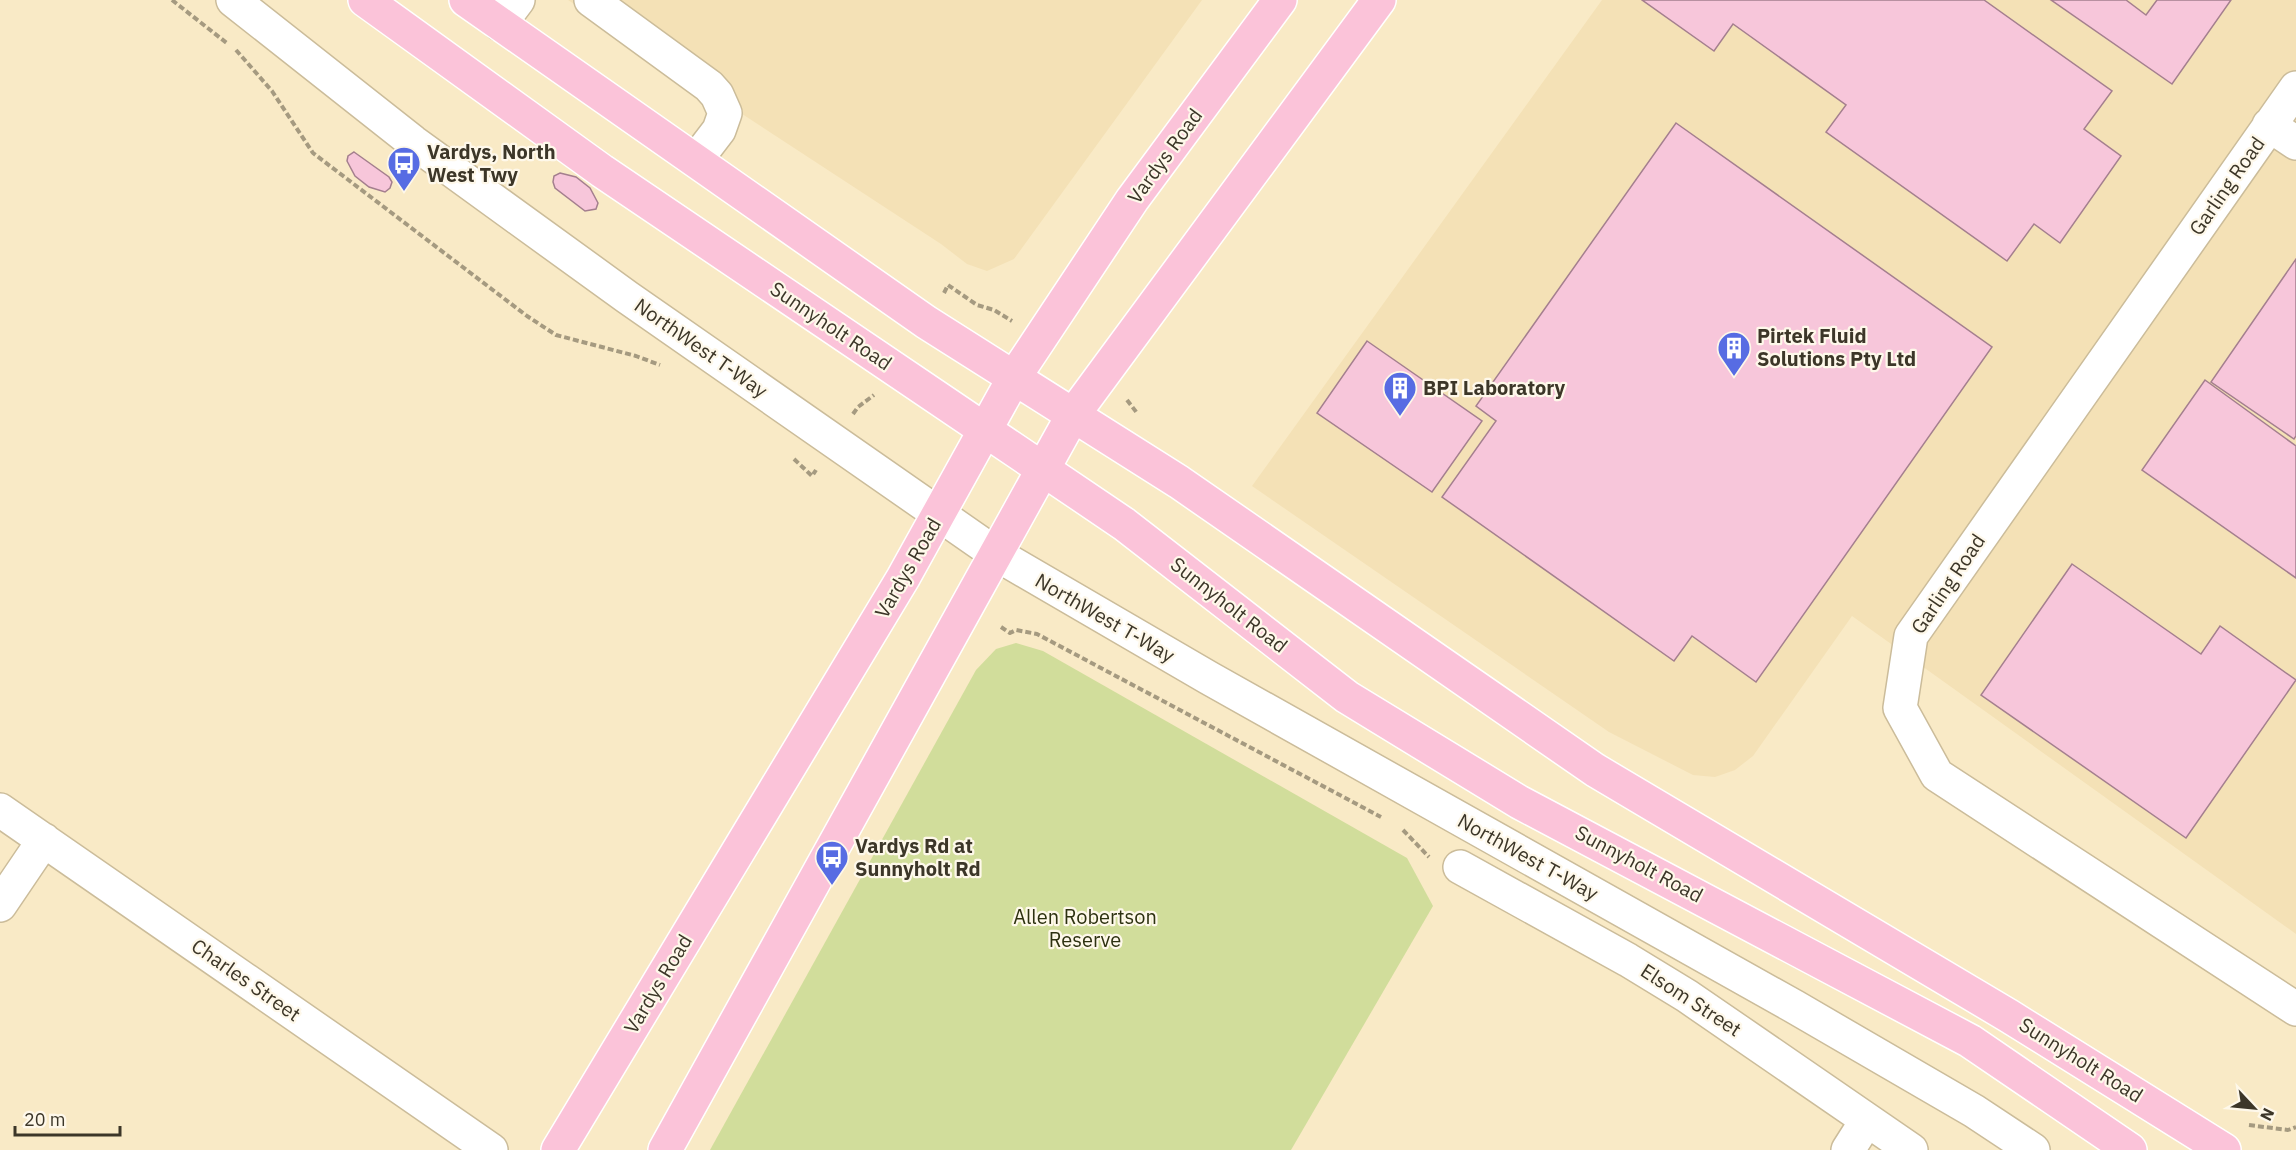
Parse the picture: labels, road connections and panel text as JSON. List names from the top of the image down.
{
  "streets": {
    "main road": ["Vardys Road", "Sunnyholt Road"],
    "street": [
      "Garling Road",
      "NorthWest T-Way",
      "Charles Street",
      "Elsom Street"
    ]
  },
  "crossings": [
    ["Vardys Road", "Sunnyholt Road"],
    ["Vardys Road", "NorthWest T-Way"]
  ],
  "parks": ["Allen Robertson Reserve"],
  "places": {
    "bus stop": ["Vardys, North West Twy", "Vardys Rd at Sunnyholt Rd"],
    "building": ["Pirtek Fluid Solutions Pty Ltd", "BPI Laboratory"]
  },
  "scale_bar": "20 m",
  "north": "bottom right"
}
